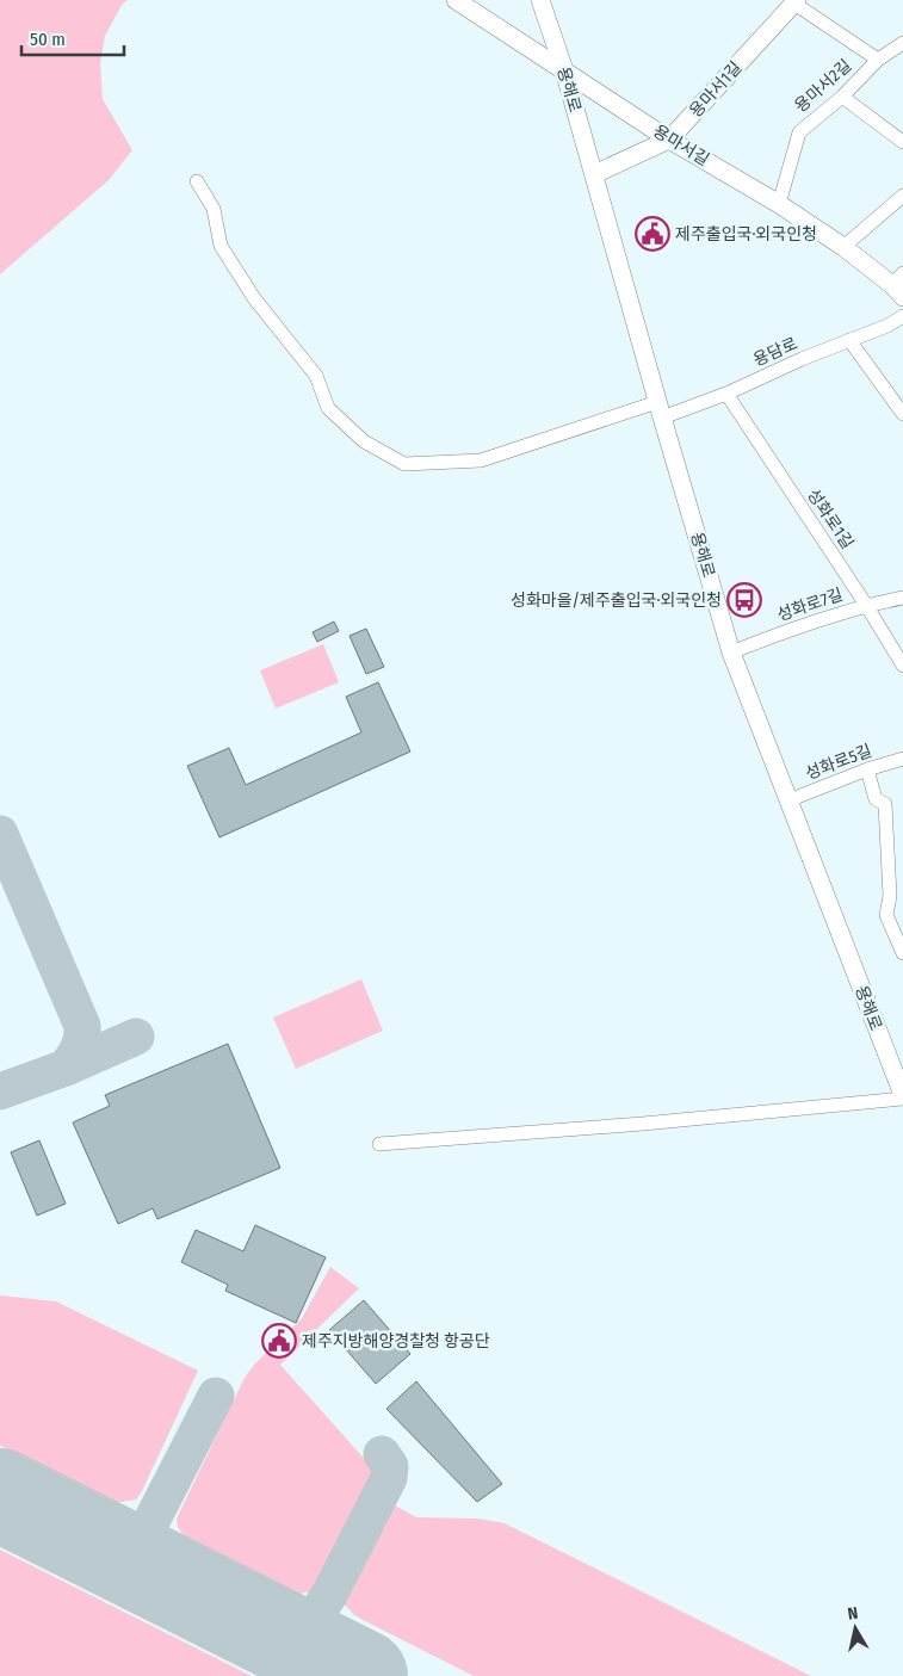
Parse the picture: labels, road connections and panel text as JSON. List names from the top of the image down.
{
  "streets": {
    "main road": ["용해로", "용마서1길", "용마서길"],
    "street": [
      "용마서2길",
      "용담로",
      "성화로1길",
      "성화로7길",
      "성화로5길"
    ]
  },
  "crossings": [
    ["용마서2길", "용마서길"],
    ["용해로", "용마서1길"],
    ["용해로", "용마서길"],
    ["용해로", "용담로"],
    ["용해로", "성화로7길"],
    ["용해로", "성화로5길"],
    ["용마서1길", "용마서길"],
    ["용담로", "성화로1길"],
    ["성화로1길", "성화로7길"]
  ],
  "places": {
    "public building": ["제주출입국·외국인청", "제주지방해양경찰청 항공단"],
    "bus stop": ["성화마을/제주출입국·외국인청"]
  },
  "scale_bar": "50 m",
  "north": "top"
}
